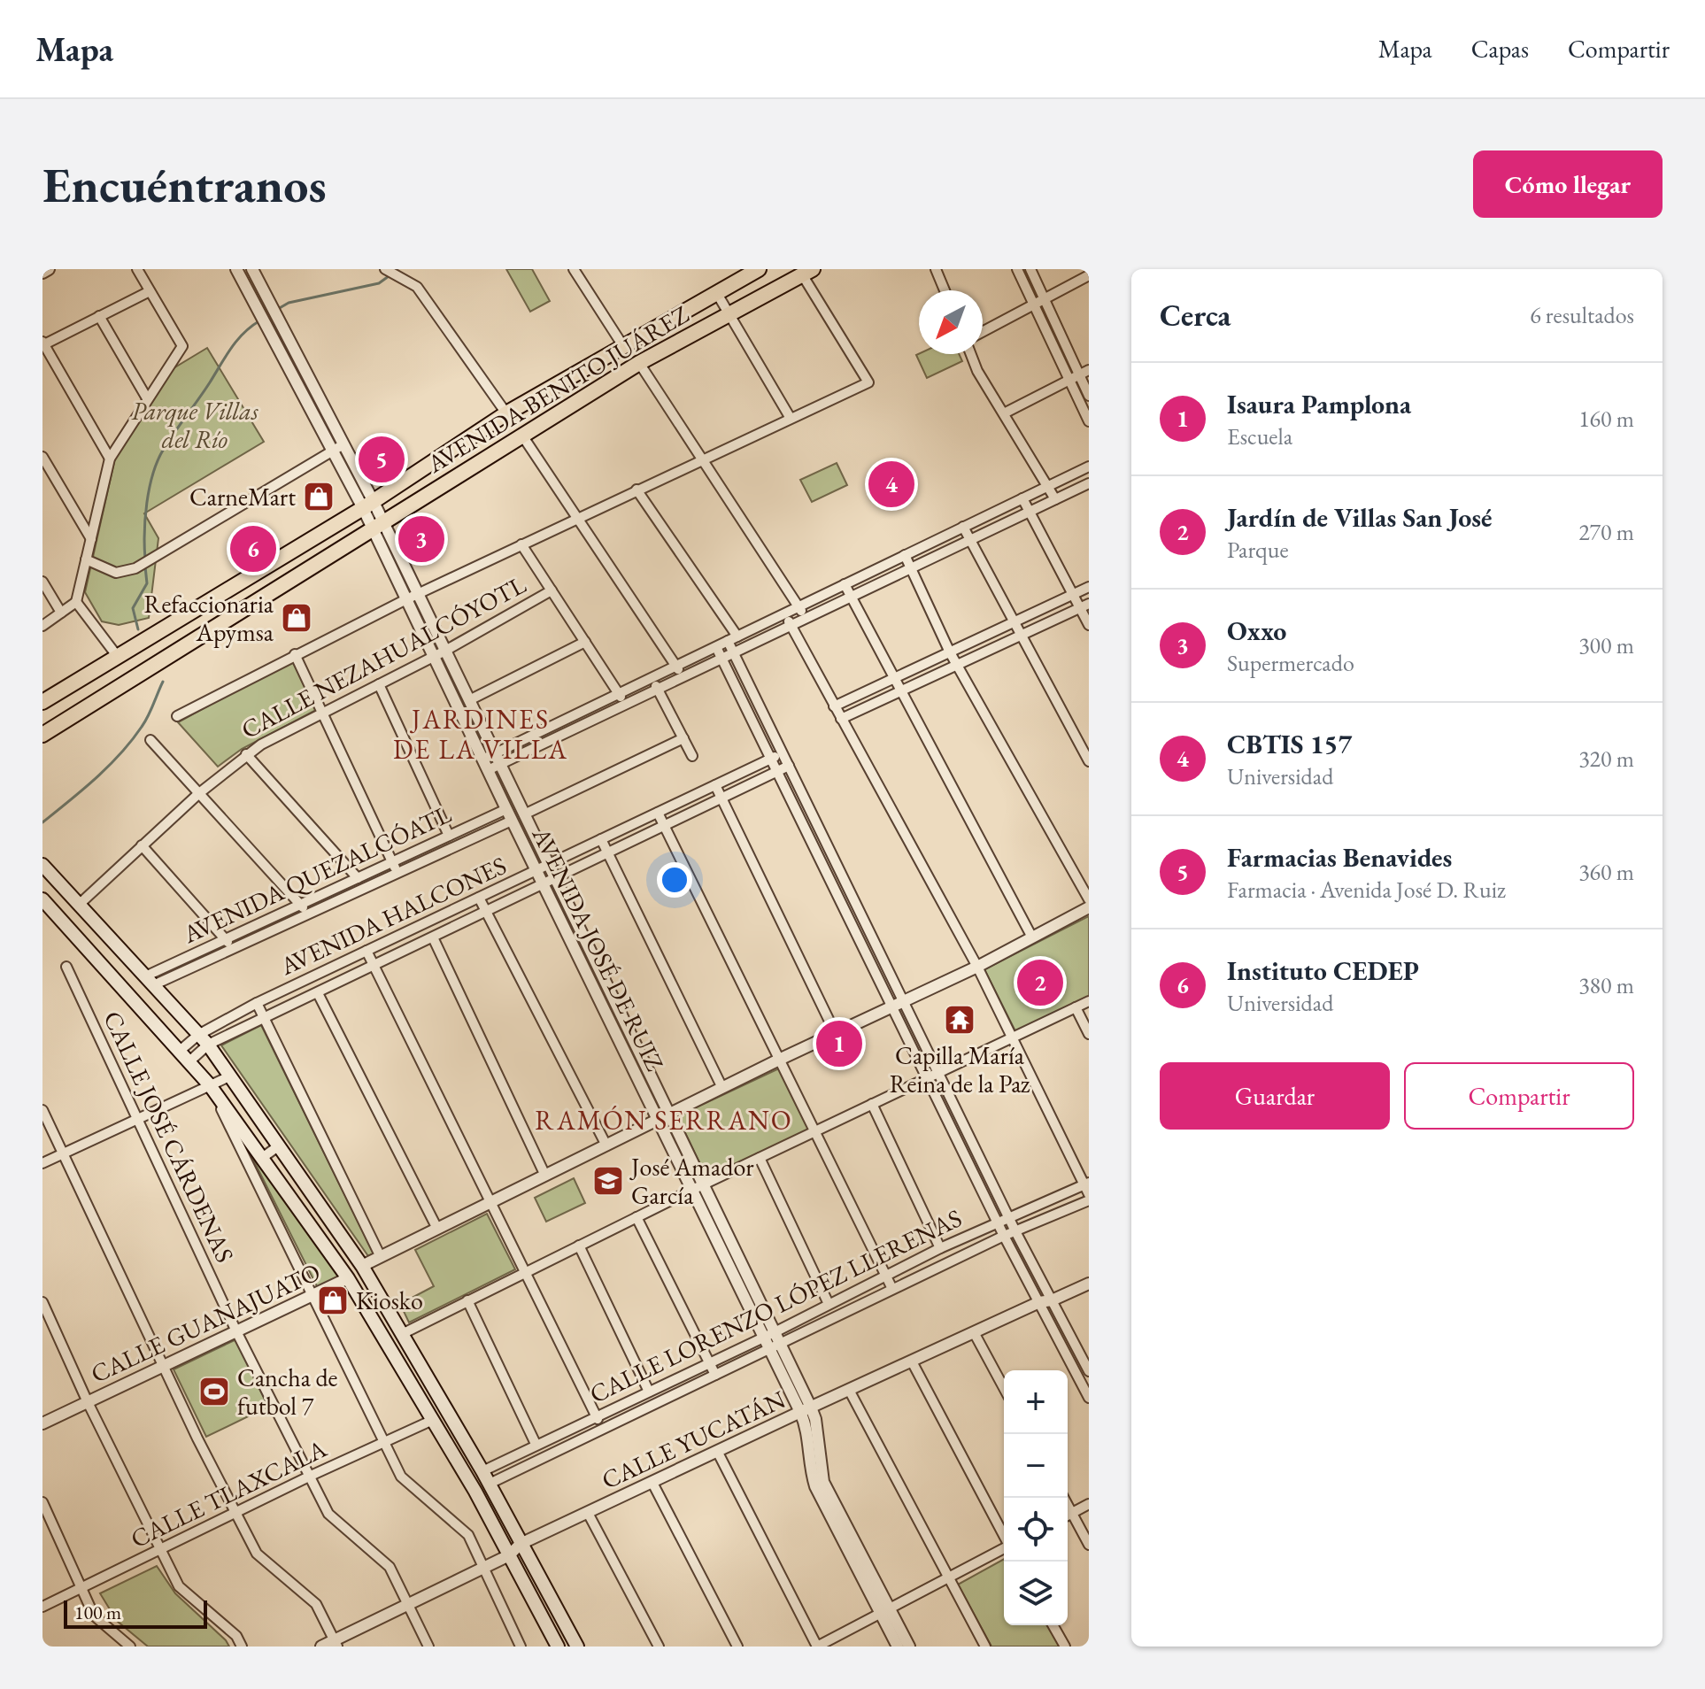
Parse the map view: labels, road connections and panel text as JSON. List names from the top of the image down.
{
  "streets": {
    "main road": ["AVENIDA BENITO JUÁREZ"],
    "street": [
      "CALLE NEZAHUALCÓYOTL",
      "AVENIDA QUEZALCÓATL",
      "AVENIDA HALCONES",
      "AVENIDA JOSÉ DE RUIZ",
      "CALLE JOSÉ CÁRDENAS",
      "CALLE LORENZO LÓPEZ LLERENAS",
      "CALLE GUANAJUATO",
      "CALLE YUCATÁN",
      "CALLE TLAXCALA"
    ]
  },
  "crossings": [
    ["AVENIDA BENITO JUÁREZ", "AVENIDA JOSÉ DE RUIZ"],
    ["CALLE NEZAHUALCÓYOTL", "AVENIDA JOSÉ DE RUIZ"],
    ["AVENIDA QUEZALCÓATL", "AVENIDA JOSÉ DE RUIZ"],
    ["AVENIDA HALCONES", "AVENIDA JOSÉ DE RUIZ"],
    ["AVENIDA JOSÉ DE RUIZ", "CALLE LORENZO LÓPEZ LLERENAS"],
    ["AVENIDA JOSÉ DE RUIZ", "CALLE YUCATÁN"],
    ["CALLE JOSÉ CÁRDENAS", "CALLE GUANAJUATO"],
    ["CALLE JOSÉ CÁRDENAS", "CALLE YUCATÁN"],
    ["CALLE JOSÉ CÁRDENAS", "CALLE TLAXCALA"]
  ],
  "districts": ["JARDINES DE LA VILLA", "RAMÓN SERRANO"],
  "parks": ["Parque Villas del Río"],
  "places": {
    "shop": ["CarneMart", "Refaccionaria Apymsa", "Kiosko"],
    "temple": ["Capilla María Reina de la Paz"],
    "school or university": ["José Amador García"],
    "sports": ["Cancha de futbol 7"]
  },
  "scale_bar": "100 m",
  "north": "bottom left",
  "page": {
    "header": "Mapa",
    "nav": ["Mapa", "Capas", "Compartir"],
    "buttons": [
      "Cómo llegar",
      ["Guardar", "Compartir"]
    ],
    "title": "Encuéntranos",
    "heading": ["Cerca", "6 resultados"],
    "list": [
      {
        "mark": "1",
        "name": "Isaura Pamplona",
        "note": "Escuela",
        "value": "160 m"
      },
      {
        "mark": "2",
        "name": "Jardín de Villas San José",
        "note": "Parque",
        "value": "270 m"
      },
      {
        "mark": "3",
        "name": "Oxxo",
        "note": "Supermercado",
        "value": "300 m"
      },
      {
        "mark": "4",
        "name": "CBTIS 157",
        "note": "Universidad",
        "value": "320 m"
      },
      {
        "mark": "5",
        "name": "Farmacias Benavides",
        "note": "Farmacia · Avenida José D. Ruiz",
        "value": "360 m"
      },
      {
        "mark": "6",
        "name": "Instituto CEDEP",
        "note": "Universidad",
        "value": "380 m"
      }
    ],
    "pins": [
      "5",
      "4",
      "3",
      "6",
      "2",
      "1"
    ],
    "map_buttons": ["+", "−"],
    "scale": "100 m"
  }
}
